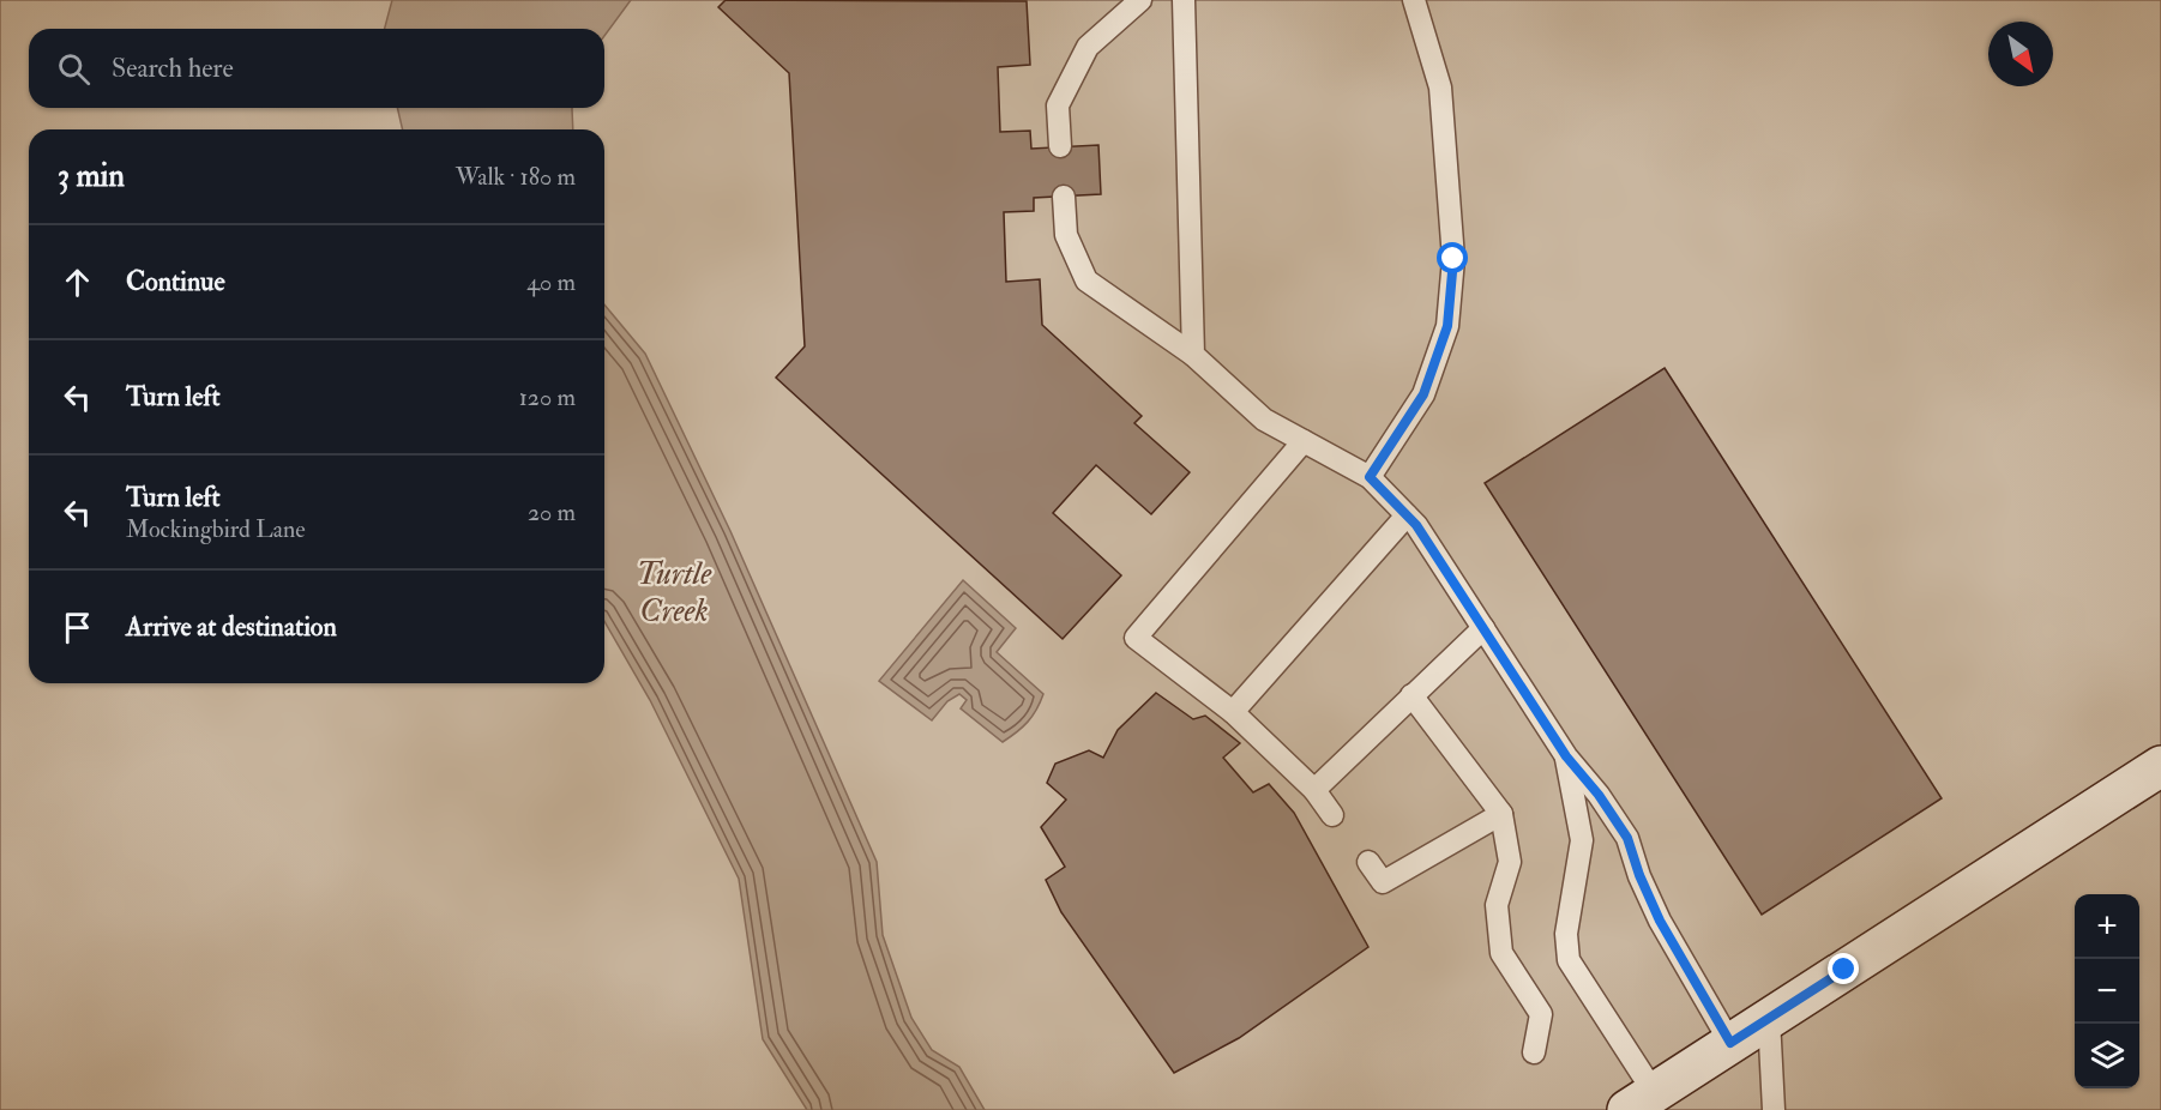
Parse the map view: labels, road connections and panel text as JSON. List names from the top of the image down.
{
  "water": ["Turtle Creek"],
  "north": "bottom right",
  "page": {
    "search": "Search here",
    "heading": ["3 min", "Walk · 180 m"],
    "list": [
      ["Continue", "40 m"],
      ["Turn left", "120 m"],
      ["Turn left", "Mockingbird Lane", "20 m"],
      "Arrive at destination"
    ],
    "map_buttons": ["+", "−"]
  }
}
